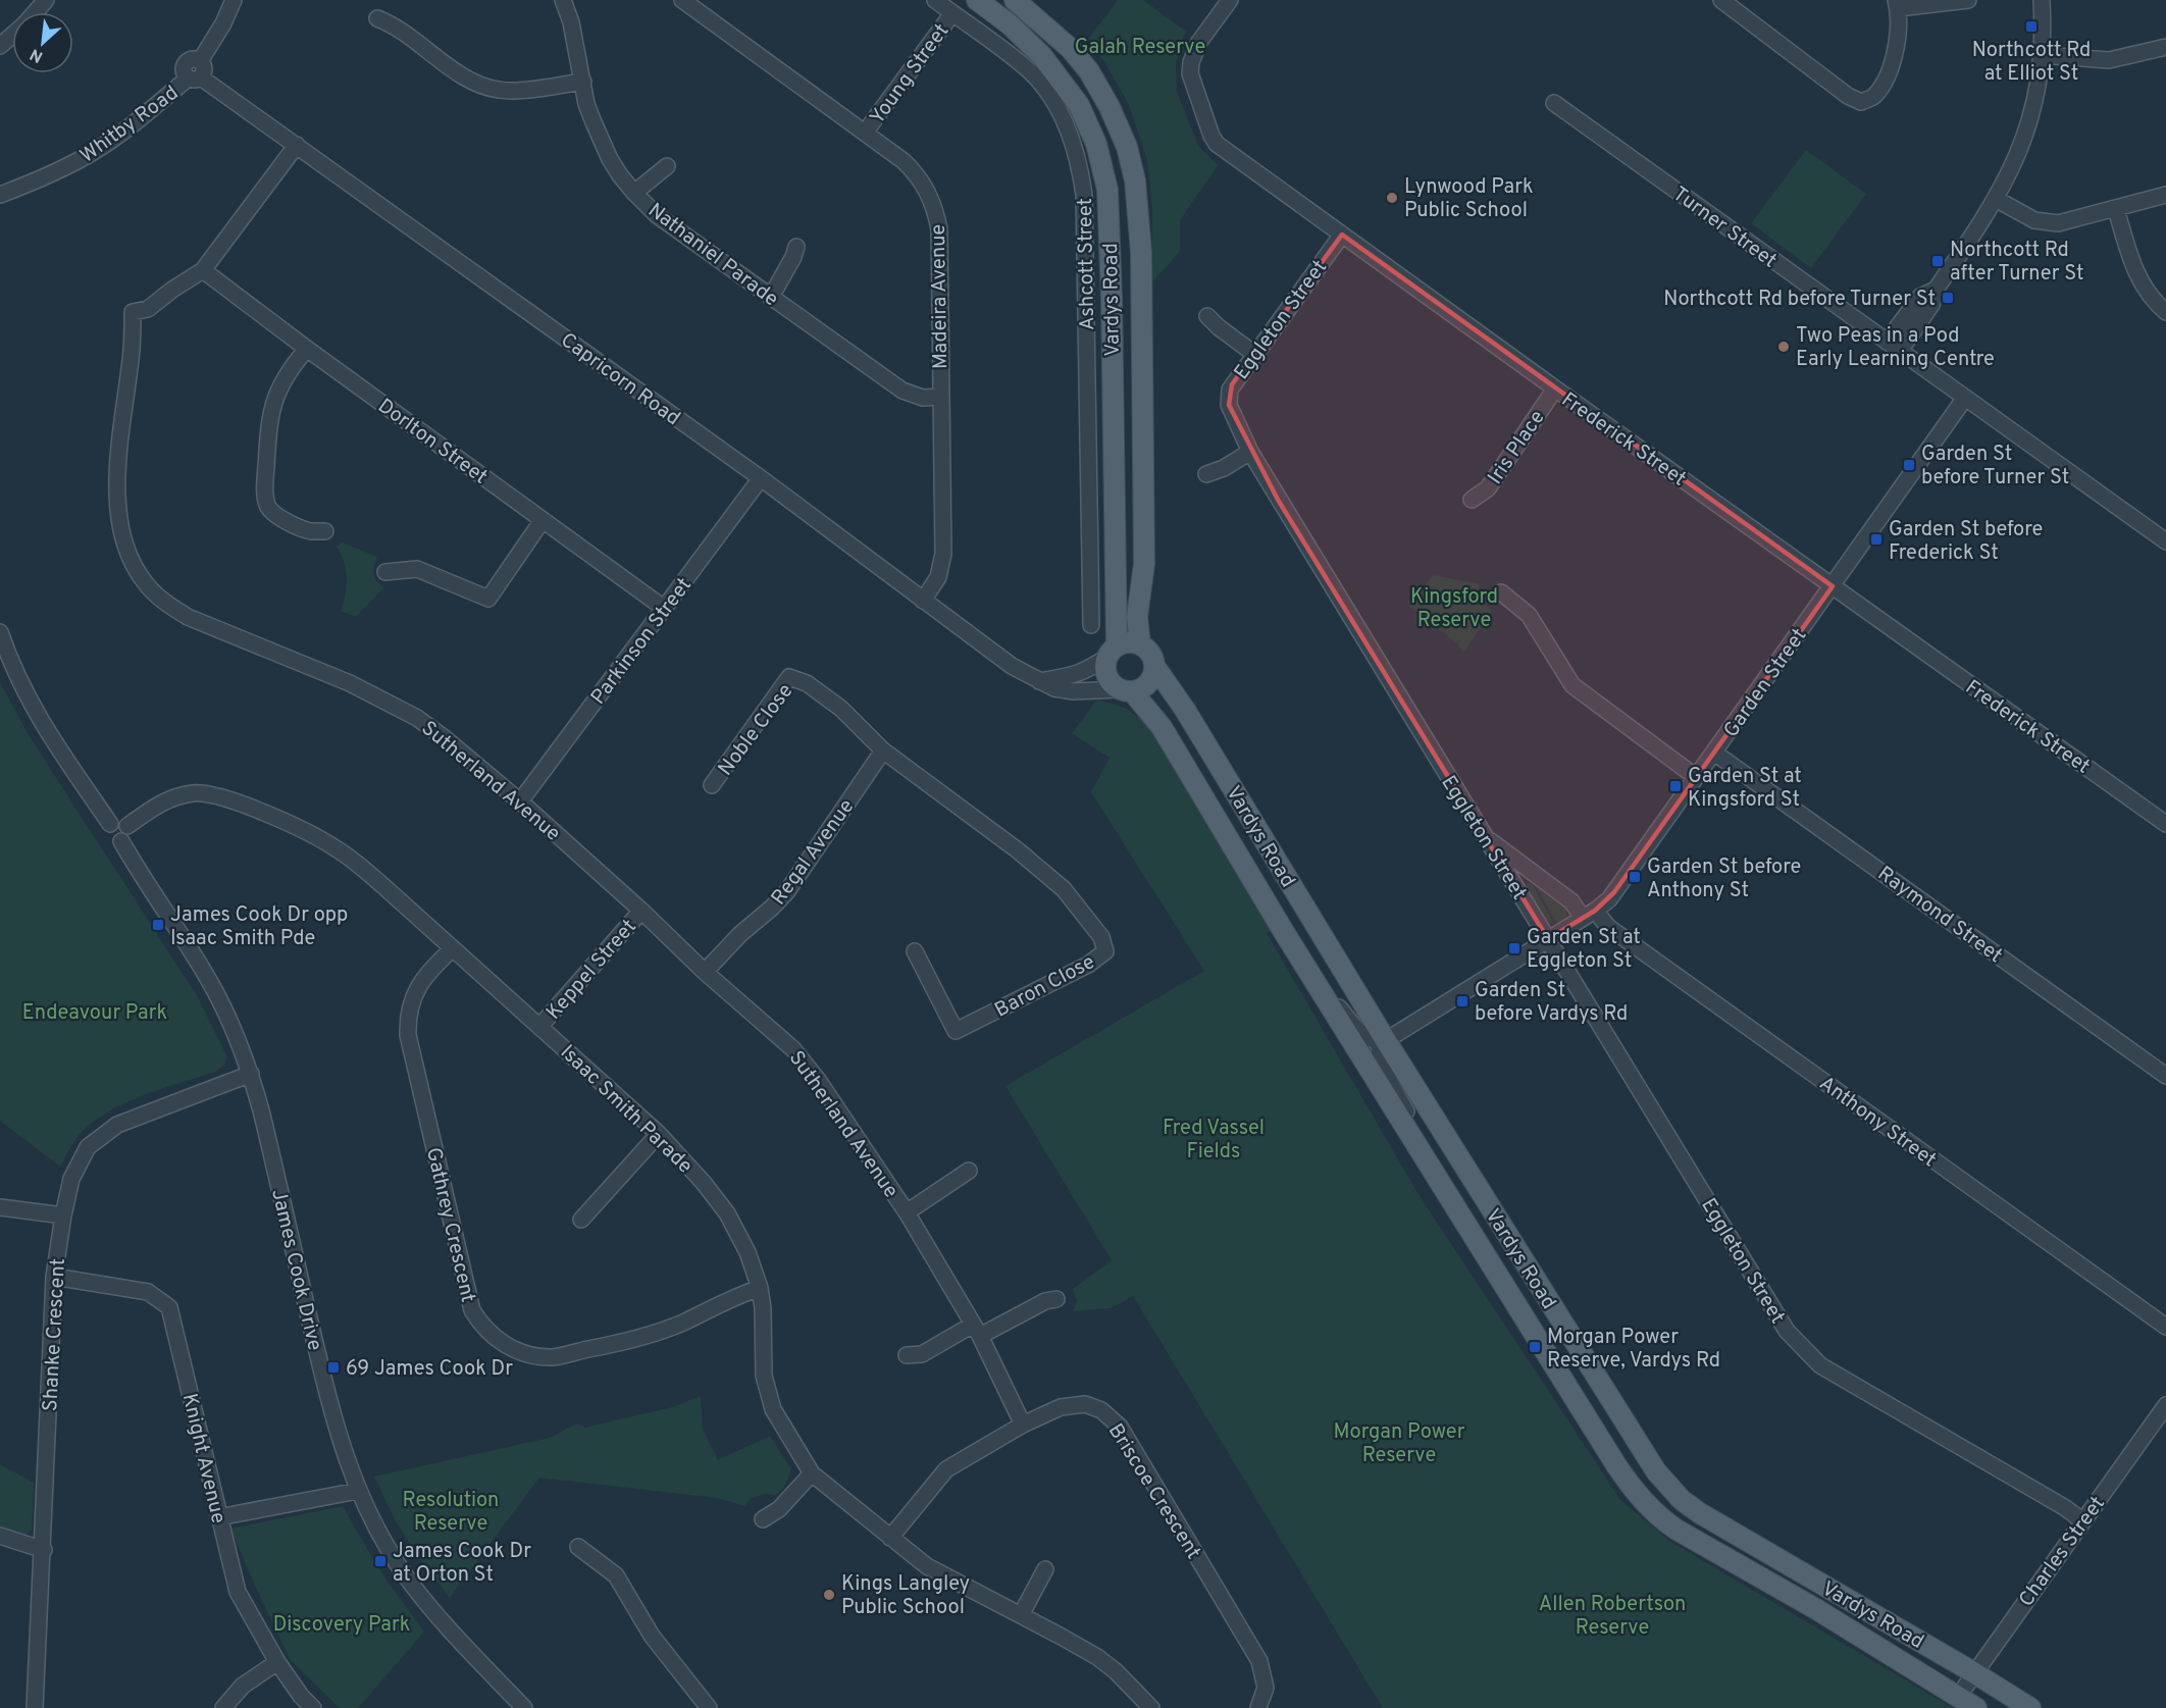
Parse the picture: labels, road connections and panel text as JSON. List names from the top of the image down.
{
  "streets": {
    "main road": ["Vardys Road"],
    "street": [
      "Young Street",
      "Whitby Road",
      "Turner Street",
      "Nathaniel Parade",
      "Ashcott Street",
      "Madeira Avenue",
      "Eggleton Street",
      "Capricorn Road",
      "Frederick Street",
      "Dorlton Street",
      "Iris Place",
      "Parkinson Street",
      "Garden Street",
      "Noble Close",
      "Sutherland Avenue",
      "Regal Avenue",
      "Raymond Street",
      "Keppel Street",
      "Baron Close",
      "Isaac Smith Parade",
      "Anthony Street",
      "Gathrey Crescent",
      "James Cook Drive",
      "Shanke Crescent",
      "Knight Avenue",
      "Briscoe Crescent",
      "Charles Street"
    ]
  },
  "crossings": [
    ["Young Street", "Ashcott Street"],
    ["Young Street", "Madeira Avenue"],
    ["Whitby Road", "Capricorn Road"],
    ["Turner Street", "Garden Street"],
    ["Nathaniel Parade", "Madeira Avenue"],
    ["Madeira Avenue", "Capricorn Road"],
    ["Vardys Road", "Capricorn Road"],
    ["Vardys Road", "Garden Street"],
    ["Vardys Road", "Charles Street"],
    ["Eggleton Street", "Frederick Street"],
    ["Eggleton Street", "Garden Street"],
    ["Eggleton Street", "Anthony Street"],
    ["Eggleton Street", "Charles Street"],
    ["Capricorn Road", "Parkinson Street"],
    ["Capricorn Road", "Sutherland Avenue"],
    ["Frederick Street", "Iris Place"],
    ["Frederick Street", "Garden Street"],
    ["Dorlton Street", "Parkinson Street"],
    ["Dorlton Street", "Sutherland Avenue"],
    ["Parkinson Street", "Sutherland Avenue"],
    ["Garden Street", "Raymond Street"],
    ["Garden Street", "Anthony Street"],
    ["Noble Close", "Regal Avenue"],
    ["Noble Close", "Baron Close"],
    ["Sutherland Avenue", "Regal Avenue"],
    ["Sutherland Avenue", "Keppel Street"],
    ["Sutherland Avenue", "Briscoe Crescent"],
    ["Regal Avenue", "Baron Close"],
    ["Keppel Street", "Isaac Smith Parade"],
    ["Isaac Smith Parade", "Gathrey Crescent"],
    ["Isaac Smith Parade", "James Cook Drive"],
    ["Isaac Smith Parade", "Briscoe Crescent"],
    ["James Cook Drive", "Shanke Crescent"],
    ["Shanke Crescent", "Knight Avenue"]
  ],
  "parks": [
    "Galah Reserve",
    "Kingsford Reserve",
    "Endeavour Park",
    "Fred Vassel Fields",
    "Morgan Power Reserve",
    "Resolution Reserve",
    "Allen Robertson Reserve",
    "Discovery Park"
  ],
  "places": {
    "transit": [
      "Northcott Rd at Elliot St",
      "Northcott Rd after Turner St",
      "Northcott Rd before Turner St",
      "Garden St before Turner St",
      "Garden St before Frederick St",
      "Garden St at Kingsford St",
      "Garden St before Anthony St",
      "James Cook Dr opp Isaac Smith Pde",
      "Garden St at Eggleton St",
      "Garden St before Vardys Rd",
      "Morgan Power Reserve, Vardys Rd",
      "69 James Cook Dr",
      "James Cook Dr at Orton St"
    ],
    "other": ["Lynwood Park Public School", "Two Peas in a Pod Early Learning Centre", "Kings Langley Public School"]
  },
  "north": "bottom left"
}
